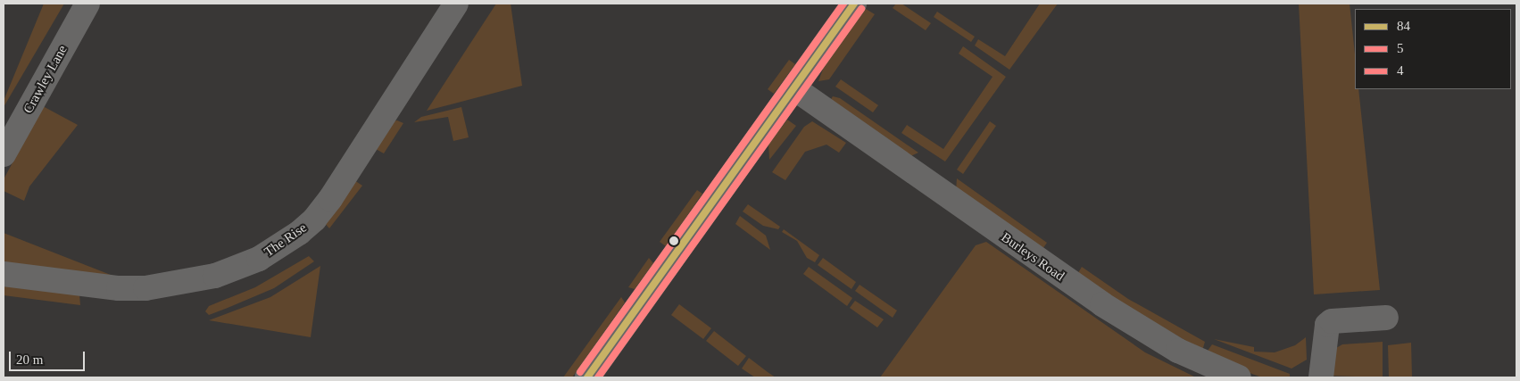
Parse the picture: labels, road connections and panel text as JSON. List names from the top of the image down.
{
  "streets": {
    "street": ["Crawley Lane", "The Rise", "Burleys Road"]
  },
  "lines": ["transit line 84", "transit line 4", "transit line 5"],
  "legend": ["84", "5", "4"],
  "scale_bar": "20 m"
}
